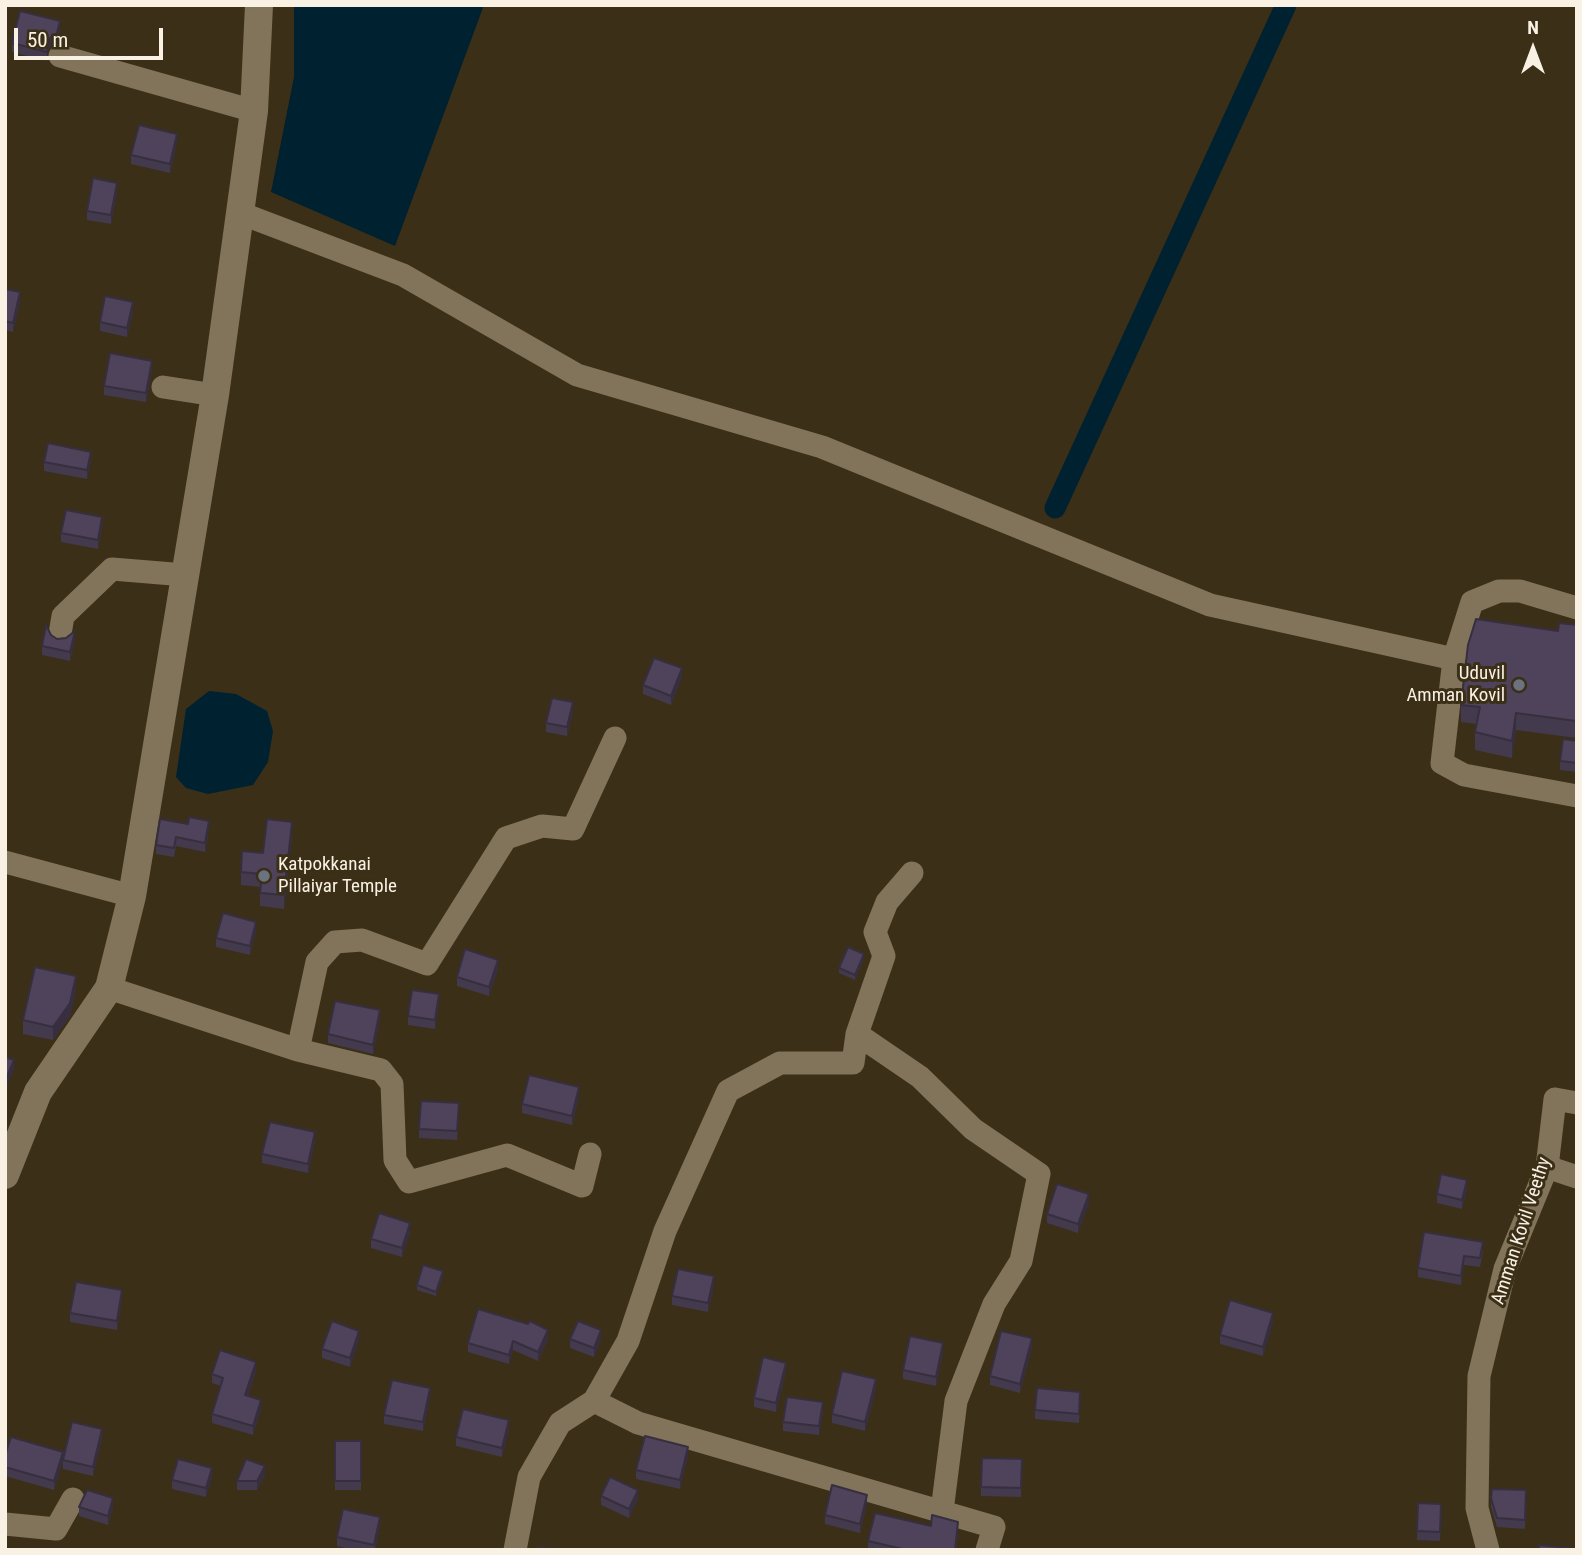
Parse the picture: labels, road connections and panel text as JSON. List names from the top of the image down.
{
  "streets": {
    "street": ["Amman Kovil Veethy"]
  },
  "places": ["Uduvil Amman Kovil", "Katpokkanai Pillaiyar Temple"],
  "scale_bar": "50 m",
  "north": "top"
}
